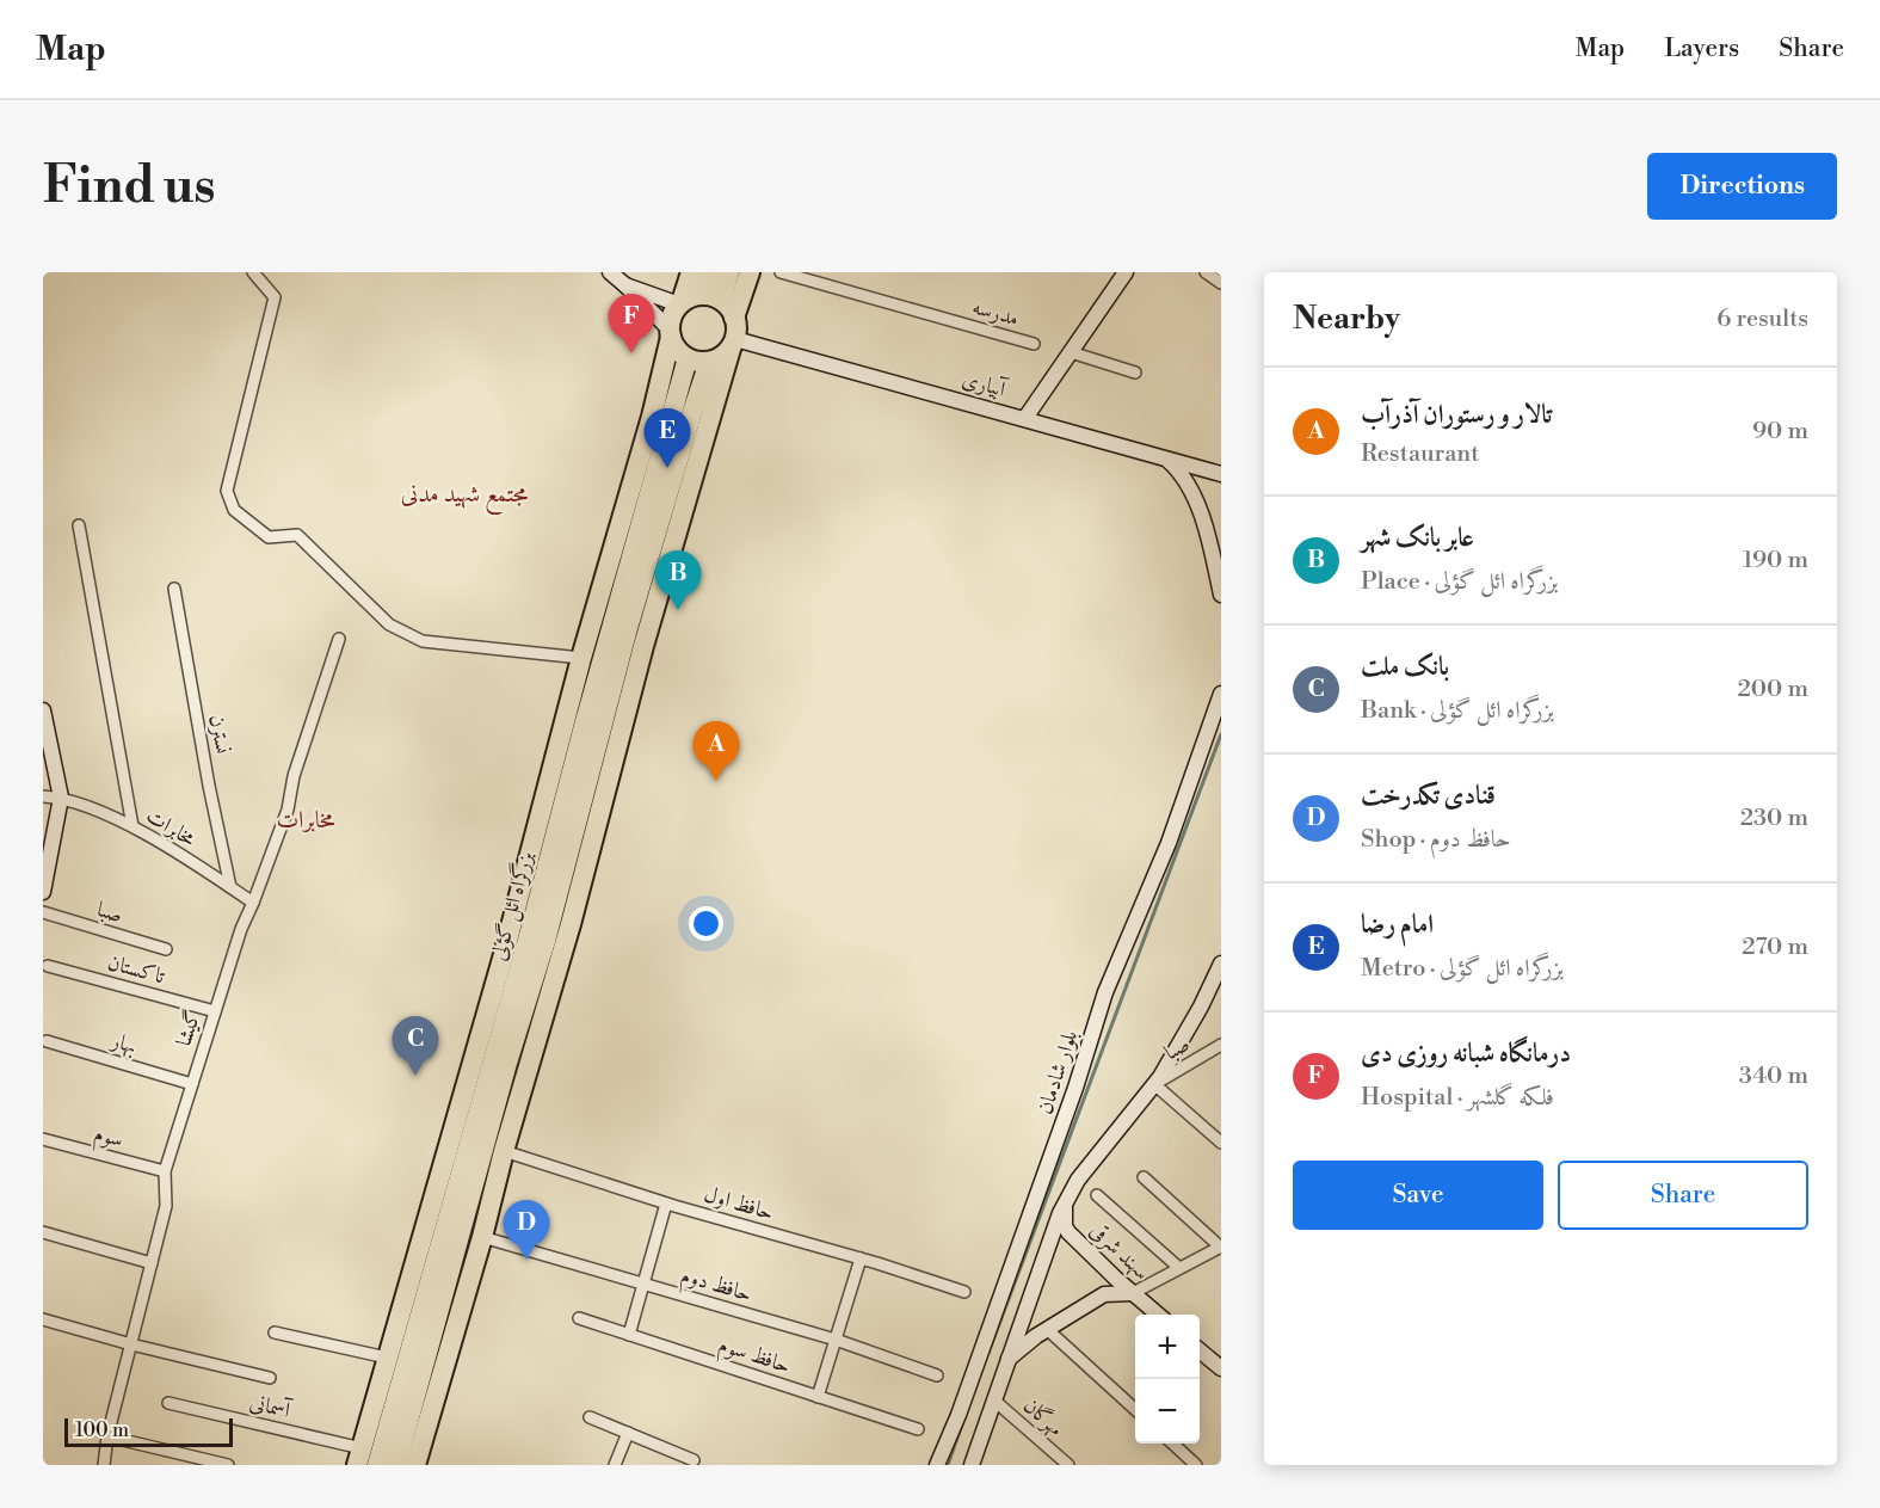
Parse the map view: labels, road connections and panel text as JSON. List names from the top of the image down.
{
  "streets": {
    "highway": ["بزرگراه ائل گؤلی"],
    "main road": ["آبیاری", "بلوار شادمان", "سهند شرقی"],
    "street": [
      "مدرسه",
      "نسترن",
      "مخابرات",
      "صبا",
      "تاکستان",
      "گیشا",
      "بهار",
      "سوم",
      "حافظ اول",
      "حافظ دوم",
      "حافظ سوم",
      "آسمانی",
      "مهرگان"
    ]
  },
  "crossings": [
    ["آبیاری", "بزرگراه ائل گؤلی"],
    ["نسترن", "مخابرات"],
    ["مخابرات", "گیشا"],
    ["تاکستان", "گیشا"],
    ["گیشا", "بهار"],
    ["گیشا", "سوم"]
  ],
  "districts": ["مجتمع شهید مدنی", "مخابرات"],
  "scale_bar": "100 m",
  "page": {
    "header": "Map",
    "nav": ["Map", "Layers", "Share"],
    "buttons": [
      "Directions",
      ["Save", "Share"]
    ],
    "title": "Find us",
    "heading": ["Nearby", "6 results"],
    "pins": [
      "F",
      "E",
      "B",
      "A",
      "C",
      "D"
    ],
    "list": [
      {
        "mark": "A",
        "name": "تالار و رستوران آذرآب",
        "note": "Restaurant",
        "value": "90 m"
      },
      {
        "mark": "B",
        "name": "عابر بانک شهر",
        "note": "Place · بزرگراه ائل گؤلی",
        "value": "190 m"
      },
      {
        "mark": "C",
        "name": "بانک ملت",
        "note": "Bank · بزرگراه ائل گؤلی",
        "value": "200 m"
      },
      {
        "mark": "D",
        "name": "قنادی تکدرخت",
        "note": "Shop · حافظ دوم",
        "value": "230 m"
      },
      {
        "mark": "E",
        "name": "امام رضا",
        "note": "Metro · بزرگراه ائل گؤلی",
        "value": "270 m"
      },
      {
        "mark": "F",
        "name": "درمانگاه شبانه روزی دی",
        "note": "Hospital · فلکه گلشهر",
        "value": "340 m"
      }
    ],
    "map_buttons": ["+", "−"],
    "scale": "100 m"
  }
}
